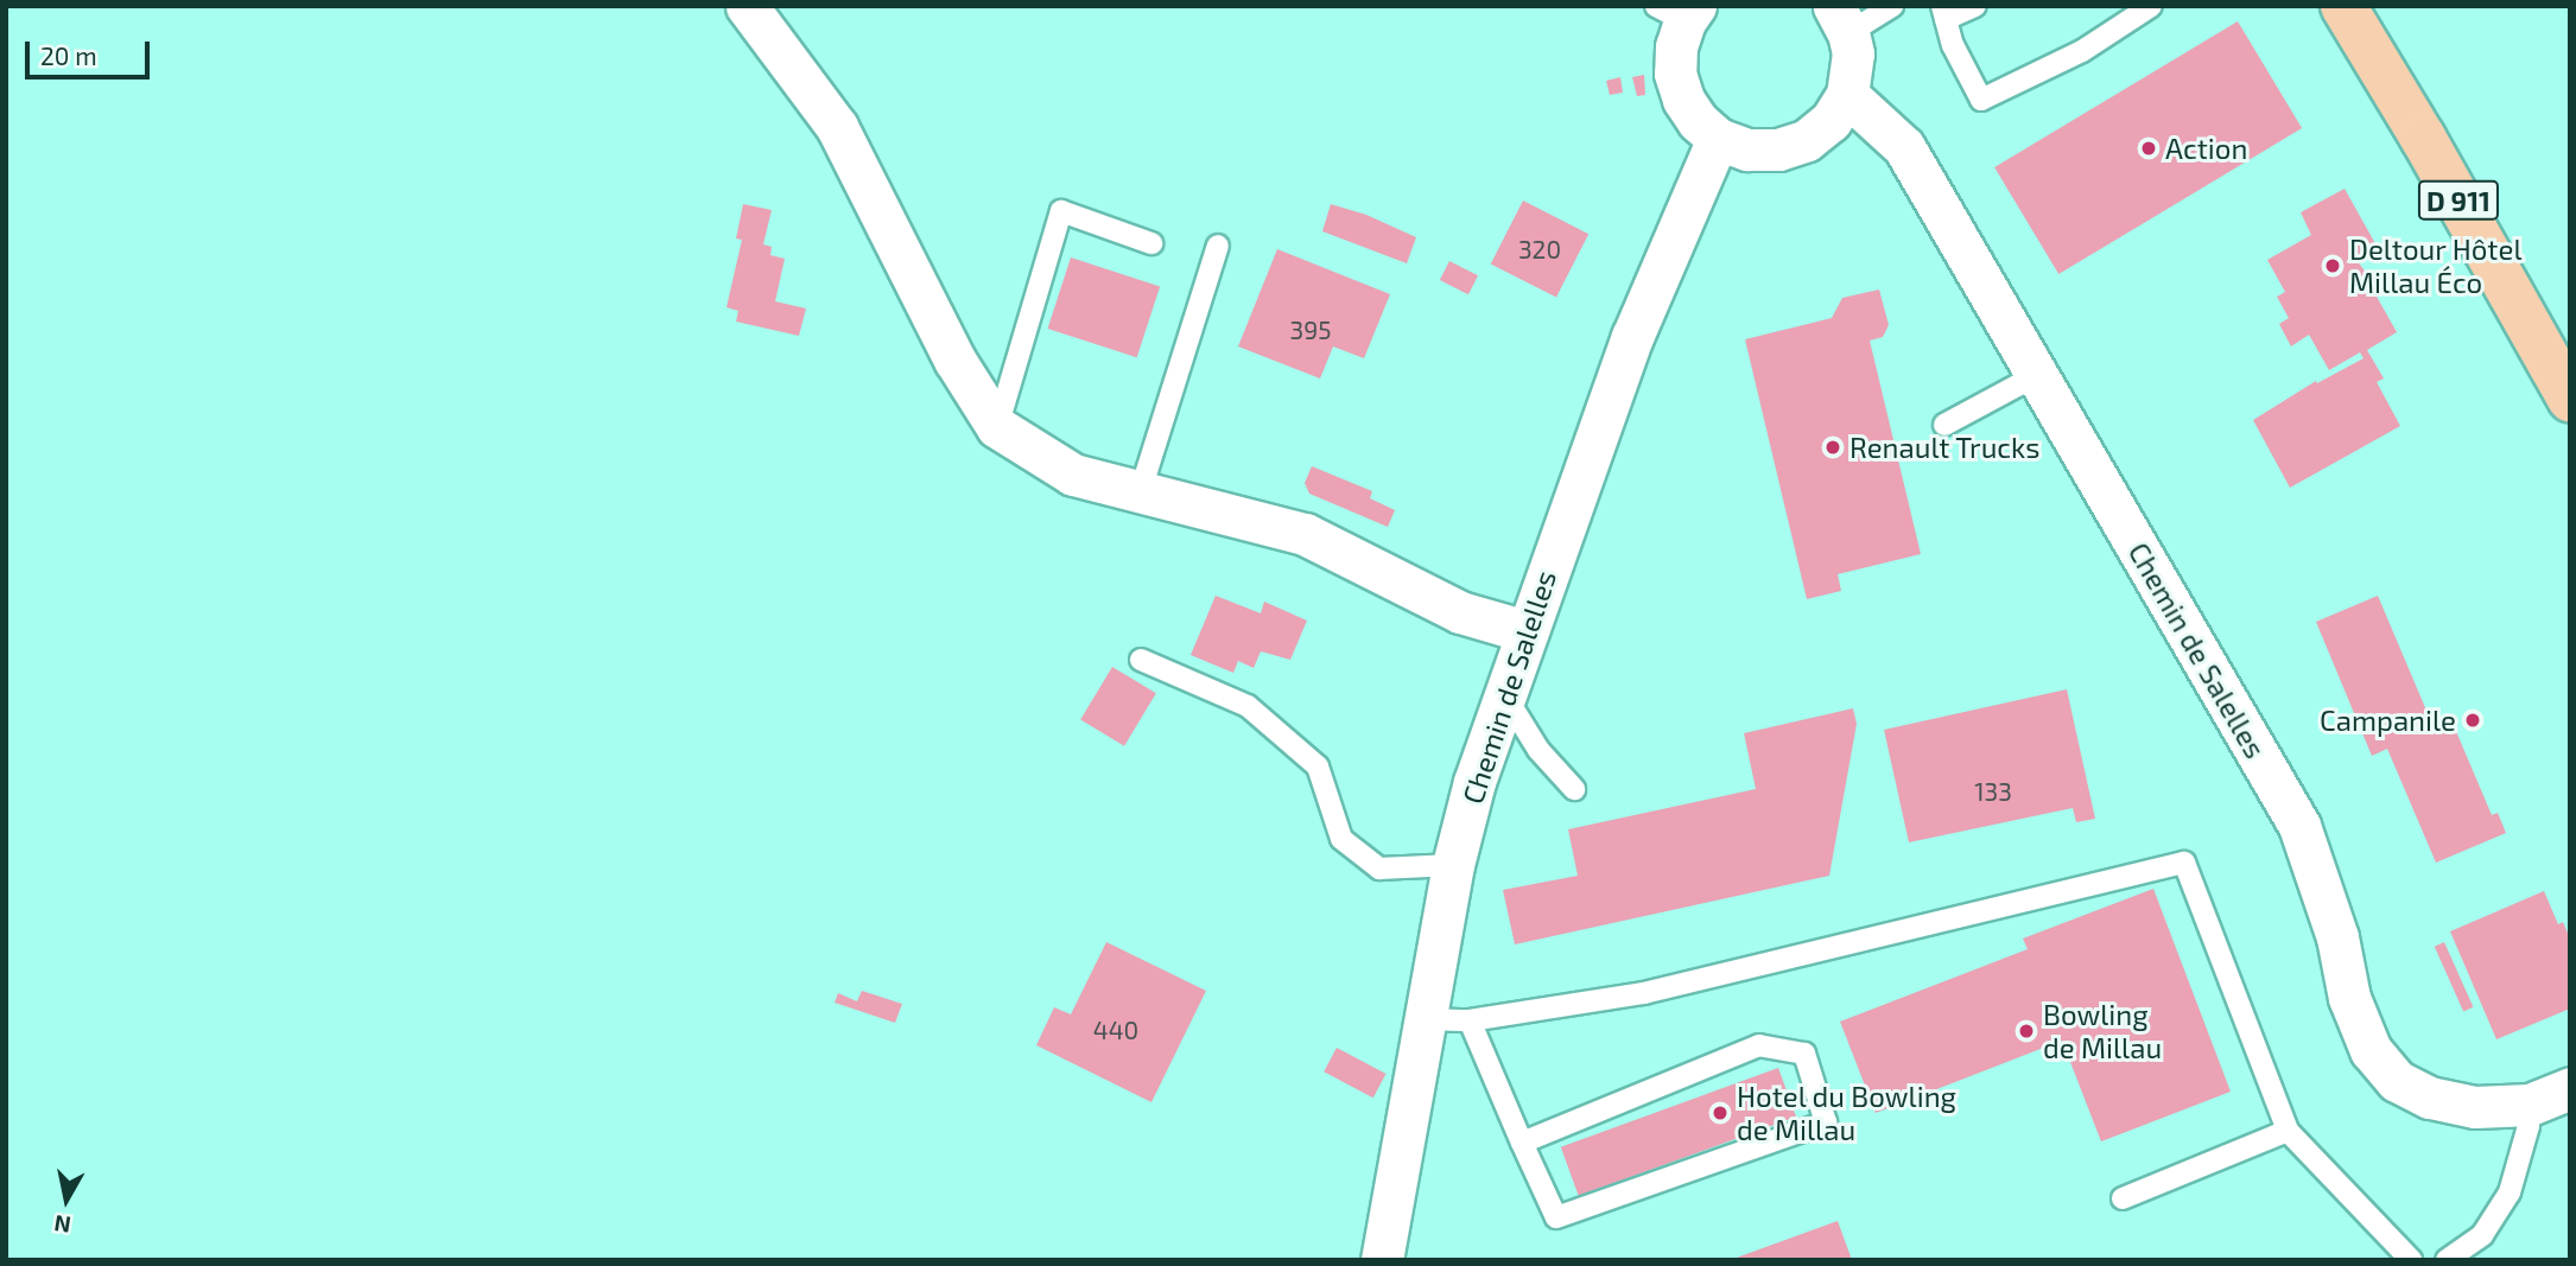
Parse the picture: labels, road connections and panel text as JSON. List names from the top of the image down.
{
  "streets": {
    "main road": ["D 911"],
    "street": ["Chemin de Salelles"]
  },
  "places": [
    "Action",
    "Deltour Hôtel Millau Éco",
    "Renault Trucks",
    "Campanile",
    "Bowling de Millau",
    "Hotel du Bowling de Millau"
  ],
  "house_numbers": [
    "320",
    "395",
    "133",
    "440"
  ],
  "scale_bar": "20 m",
  "north": "bottom"
}
